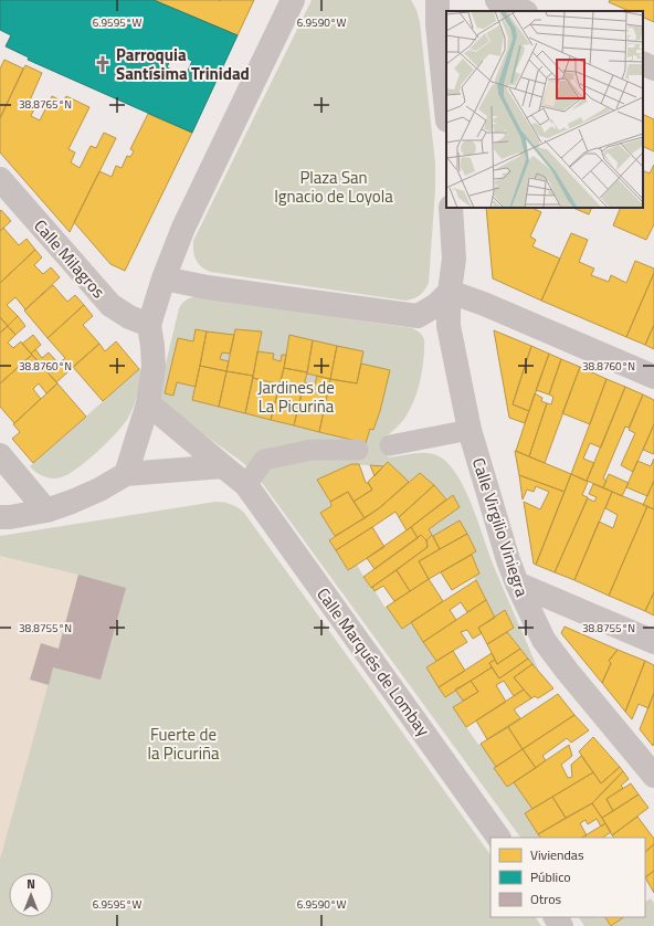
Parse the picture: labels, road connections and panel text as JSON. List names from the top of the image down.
{
  "streets": {
    "street": ["Calle Milagros", "Calle Virgilio Viniegra", "Calle Marqués de Lombay"]
  },
  "parks": ["Plaza San Ignacio de Loyola", "Jardines de La Picuriña", "Fuerte de la Picuriña"],
  "places": {
    "church": ["Parroquia Santísima Trinidad"]
  },
  "legend": ["Viviendas", "Público", "Otros"],
  "north": "top",
  "coordinates": [
    "6.9595°W",
    "6.9590°W",
    "38.8765°N",
    "38.8760°N",
    "38.8755°N"
  ]
}
